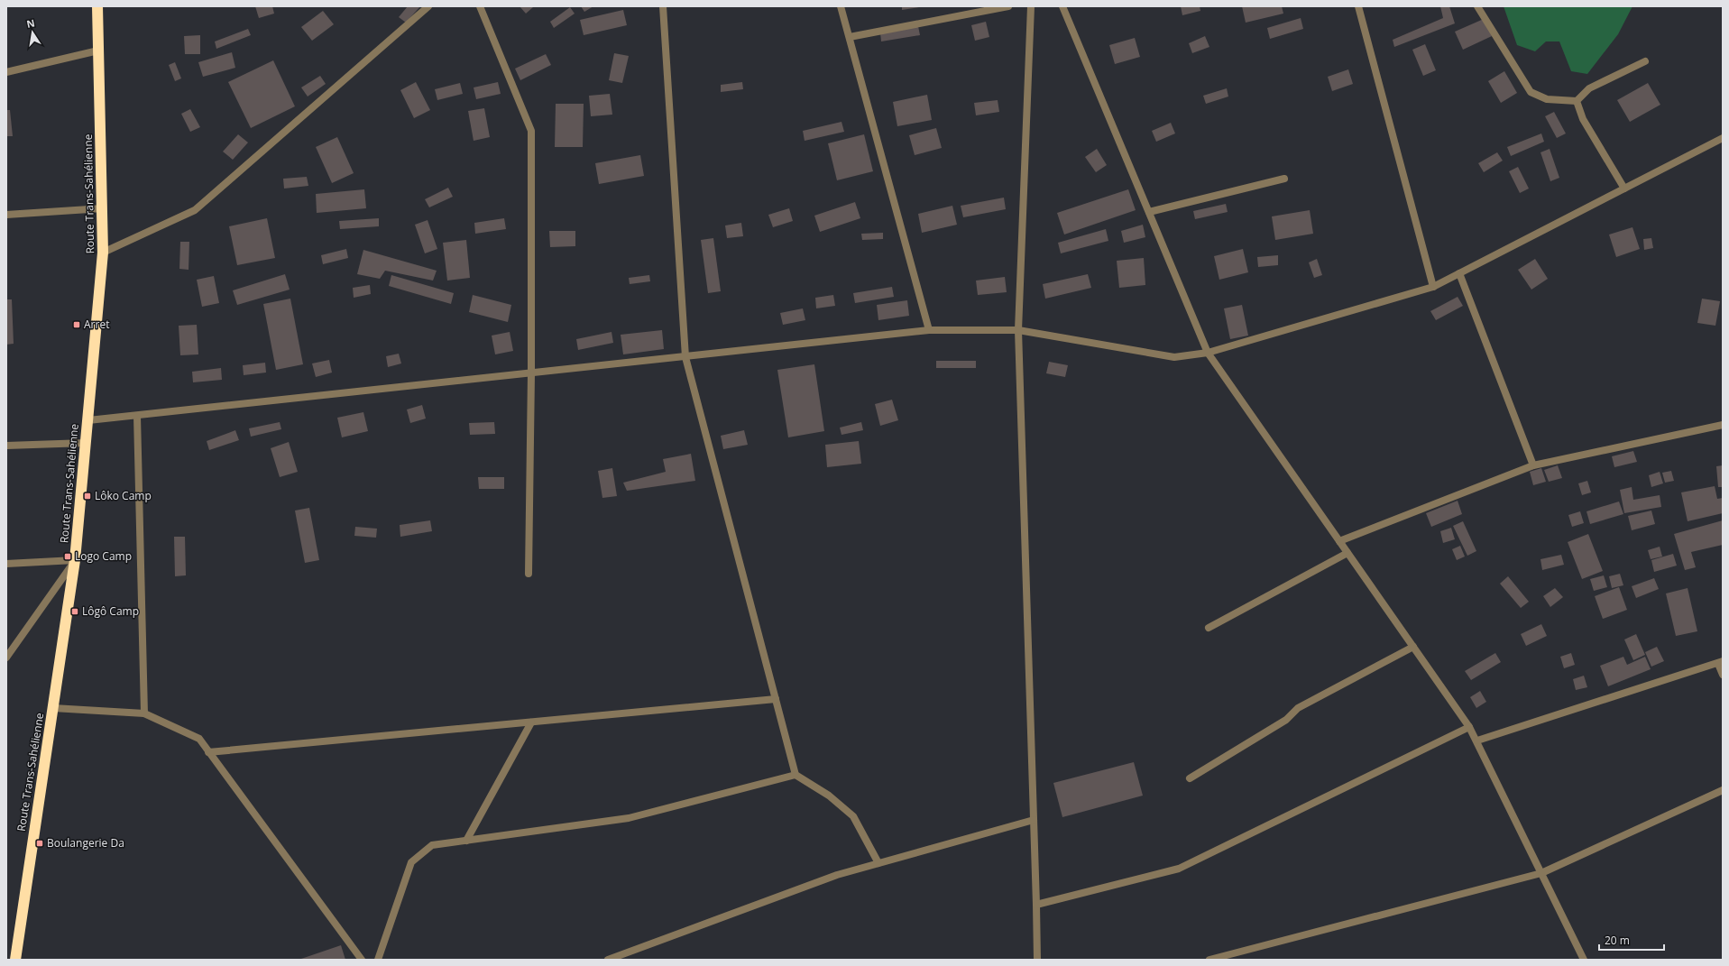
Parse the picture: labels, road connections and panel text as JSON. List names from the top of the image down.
{
  "streets": {
    "highway": ["Route Trans-Sahélienne"]
  },
  "places": {
    "transit": [
      "Arret",
      "Lôko Camp",
      "Logo Camp",
      "Lôgô Camp",
      "Boulangerie Da"
    ]
  },
  "scale_bar": "20 m",
  "north": "top"
}
